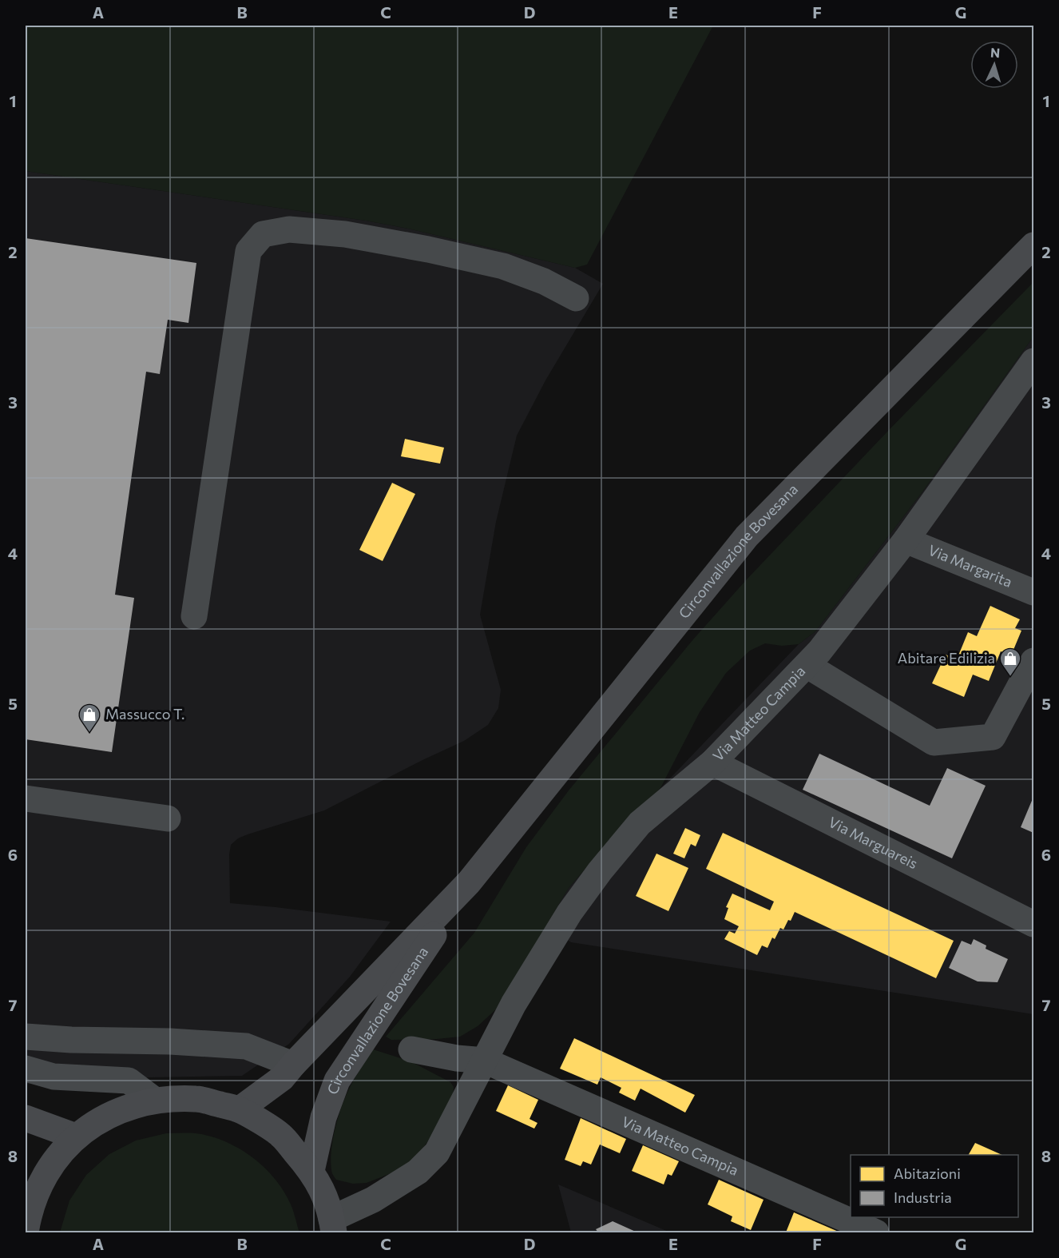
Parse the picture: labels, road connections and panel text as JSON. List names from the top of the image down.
{
  "streets": {
    "main road": ["Circonvallazione Bovesana"],
    "street": ["Via Margarita", "Via Matteo Campia", "Via Marguareis"]
  },
  "crossings": [
    ["Via Margarita", "Via Matteo Campia"],
    ["Via Matteo Campia", "Via Marguareis"]
  ],
  "places": {
    "shop": ["Abitare Edilizia", "Massucco T."]
  },
  "legend": ["Abitazioni", "Industria"],
  "north": "top",
  "grid": {
    "columns": [
      "A",
      "B",
      "C",
      "D",
      "E",
      "F",
      "G"
    ],
    "rows": [
      "1",
      "2",
      "3",
      "4",
      "5",
      "6",
      "7",
      "8"
    ]
  }
}
